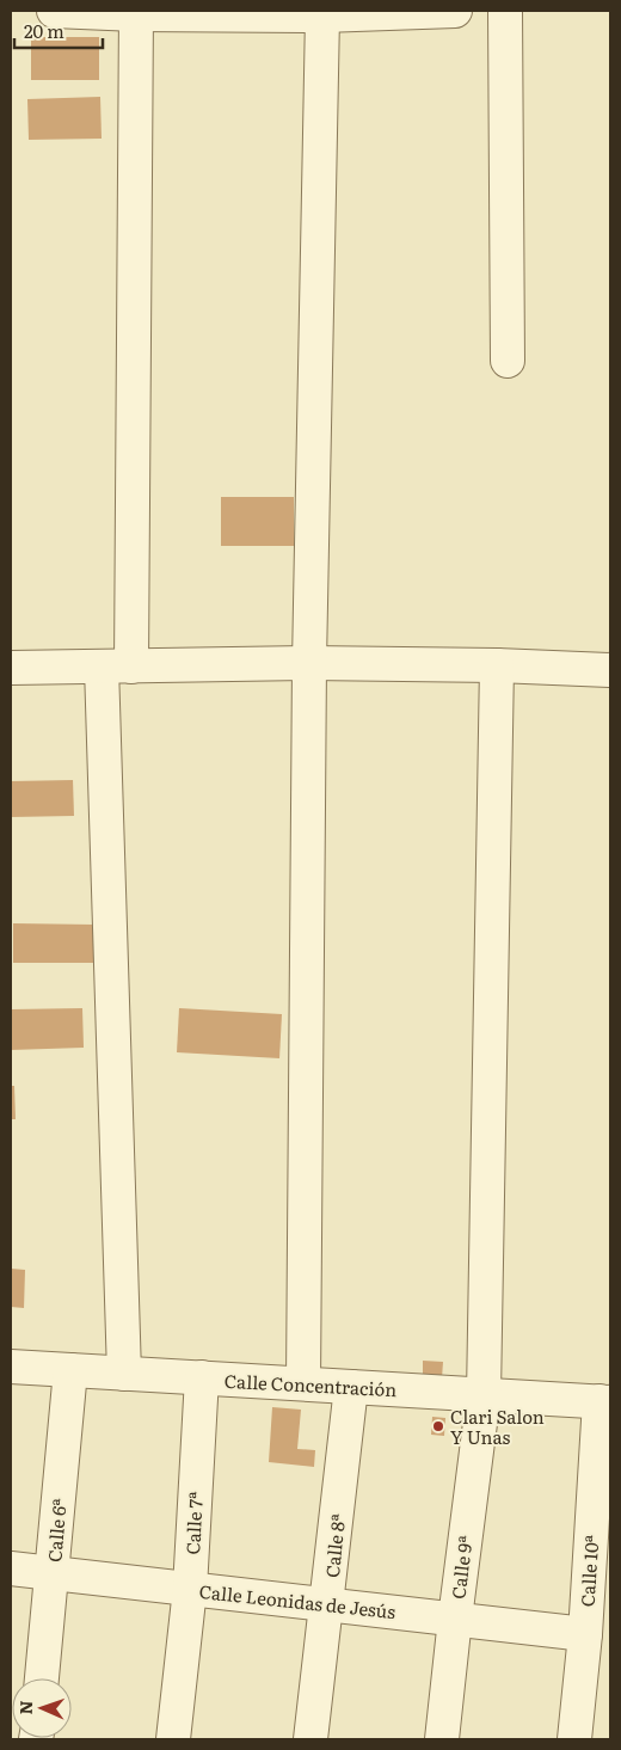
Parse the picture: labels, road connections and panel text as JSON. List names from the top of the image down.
{
  "streets": {
    "street": [
      "Calle Concentración",
      "Calle 7ª",
      "Calle 6ª",
      "Calle 8ª",
      "Calle 9ª",
      "Calle 10ª",
      "Calle Leonidas de Jesús"
    ]
  },
  "crossings": [
    ["Calle Concentración", "Calle 7ª"],
    ["Calle Concentración", "Calle 6ª"],
    ["Calle Concentración", "Calle 8ª"],
    ["Calle Concentración", "Calle 9ª"],
    ["Calle Concentración", "Calle 10ª"],
    ["Calle 7ª", "Calle Leonidas de Jesús"],
    ["Calle 6ª", "Calle Leonidas de Jesús"],
    ["Calle 8ª", "Calle Leonidas de Jesús"],
    ["Calle 9ª", "Calle Leonidas de Jesús"],
    ["Calle 10ª", "Calle Leonidas de Jesús"]
  ],
  "places": ["Clari Salon Y Unas"],
  "scale_bar": "20 m",
  "north": "left"
}
